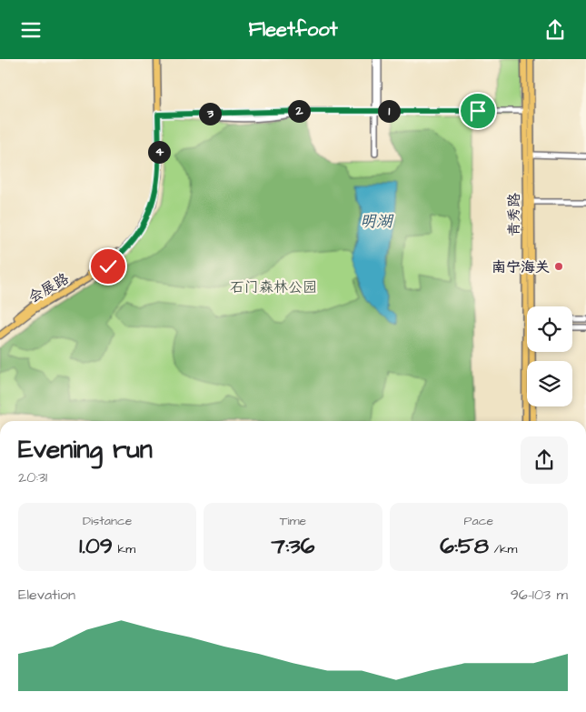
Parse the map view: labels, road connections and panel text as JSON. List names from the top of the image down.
{
  "streets": {
    "main road": ["青秀路", "会展路"]
  },
  "water": ["明湖"],
  "parks": ["石门森林公园"],
  "places": ["南宁海关"],
  "page": {
    "header": "Fleetfoot",
    "pins": [
      "1",
      "2",
      "3",
      "4"
    ],
    "heading": ["Evening run", "20:31"],
    "stats": [
      ["Distance", "1.09 km"],
      ["Time", "7:36"],
      ["Pace", "6:58 /km"]
    ],
    "chart": ["Elevation", "96–103 m"]
  }
}
